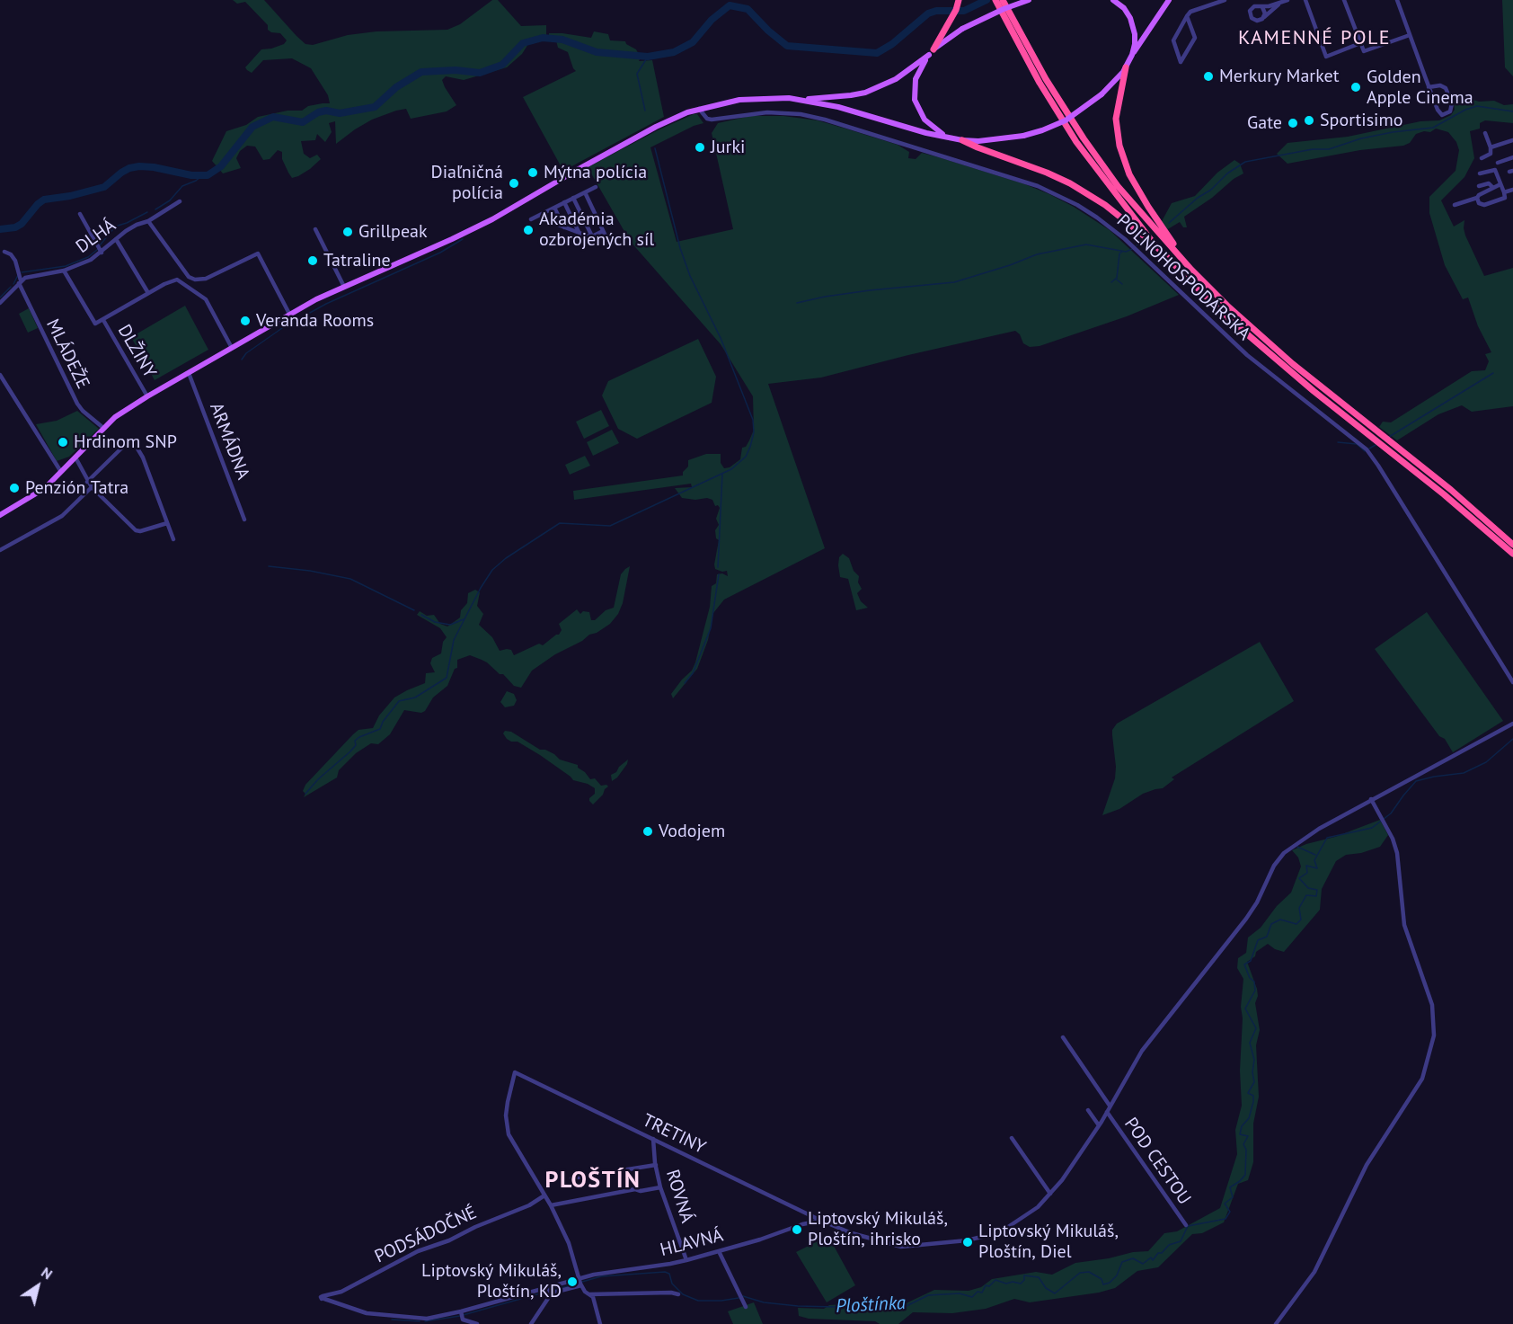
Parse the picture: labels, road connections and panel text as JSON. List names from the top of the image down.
{
  "streets": {
    "street": [
      "DLHÁ",
      "POĽNOHOSPODÁRSKA",
      "DLŽINY",
      "MLÁDEŽE",
      "ARMÁDNA",
      "TRETINY",
      "POD CESTOU",
      "ROVNÁ",
      "PODSÁDOČNÉ",
      "HLAVNÁ"
    ]
  },
  "crossings": [
    ["DLHÁ", "MLÁDEŽE"],
    ["TRETINY", "POD CESTOU"],
    ["TRETINY", "ROVNÁ"],
    ["TRETINY", "PODSÁDOČNÉ"],
    ["TRETINY", "HLAVNÁ"],
    ["ROVNÁ", "HLAVNÁ"]
  ],
  "districts": ["KAMENNÉ POLE", "PLOŠTÍN"],
  "water": ["Ploštínka"],
  "places": [
    "Merkury Market",
    "Golden Apple Cinema",
    "Sportisimo",
    "Gate",
    "Jurki",
    "Mýtna polícia",
    "Diaľničná polícia",
    "Akadémia ozbrojených síl",
    "Grillpeak",
    "Tatraline",
    "Veranda Rooms",
    "Hrdinom SNP",
    "Penzión Tatra",
    "Vodojem",
    "Liptovský Mikuláš, Ploštín, ihrisko",
    "Liptovský Mikuláš, Ploštín, Diel",
    "Liptovský Mikuláš, Ploštín, KD"
  ],
  "north": "top right"
}
